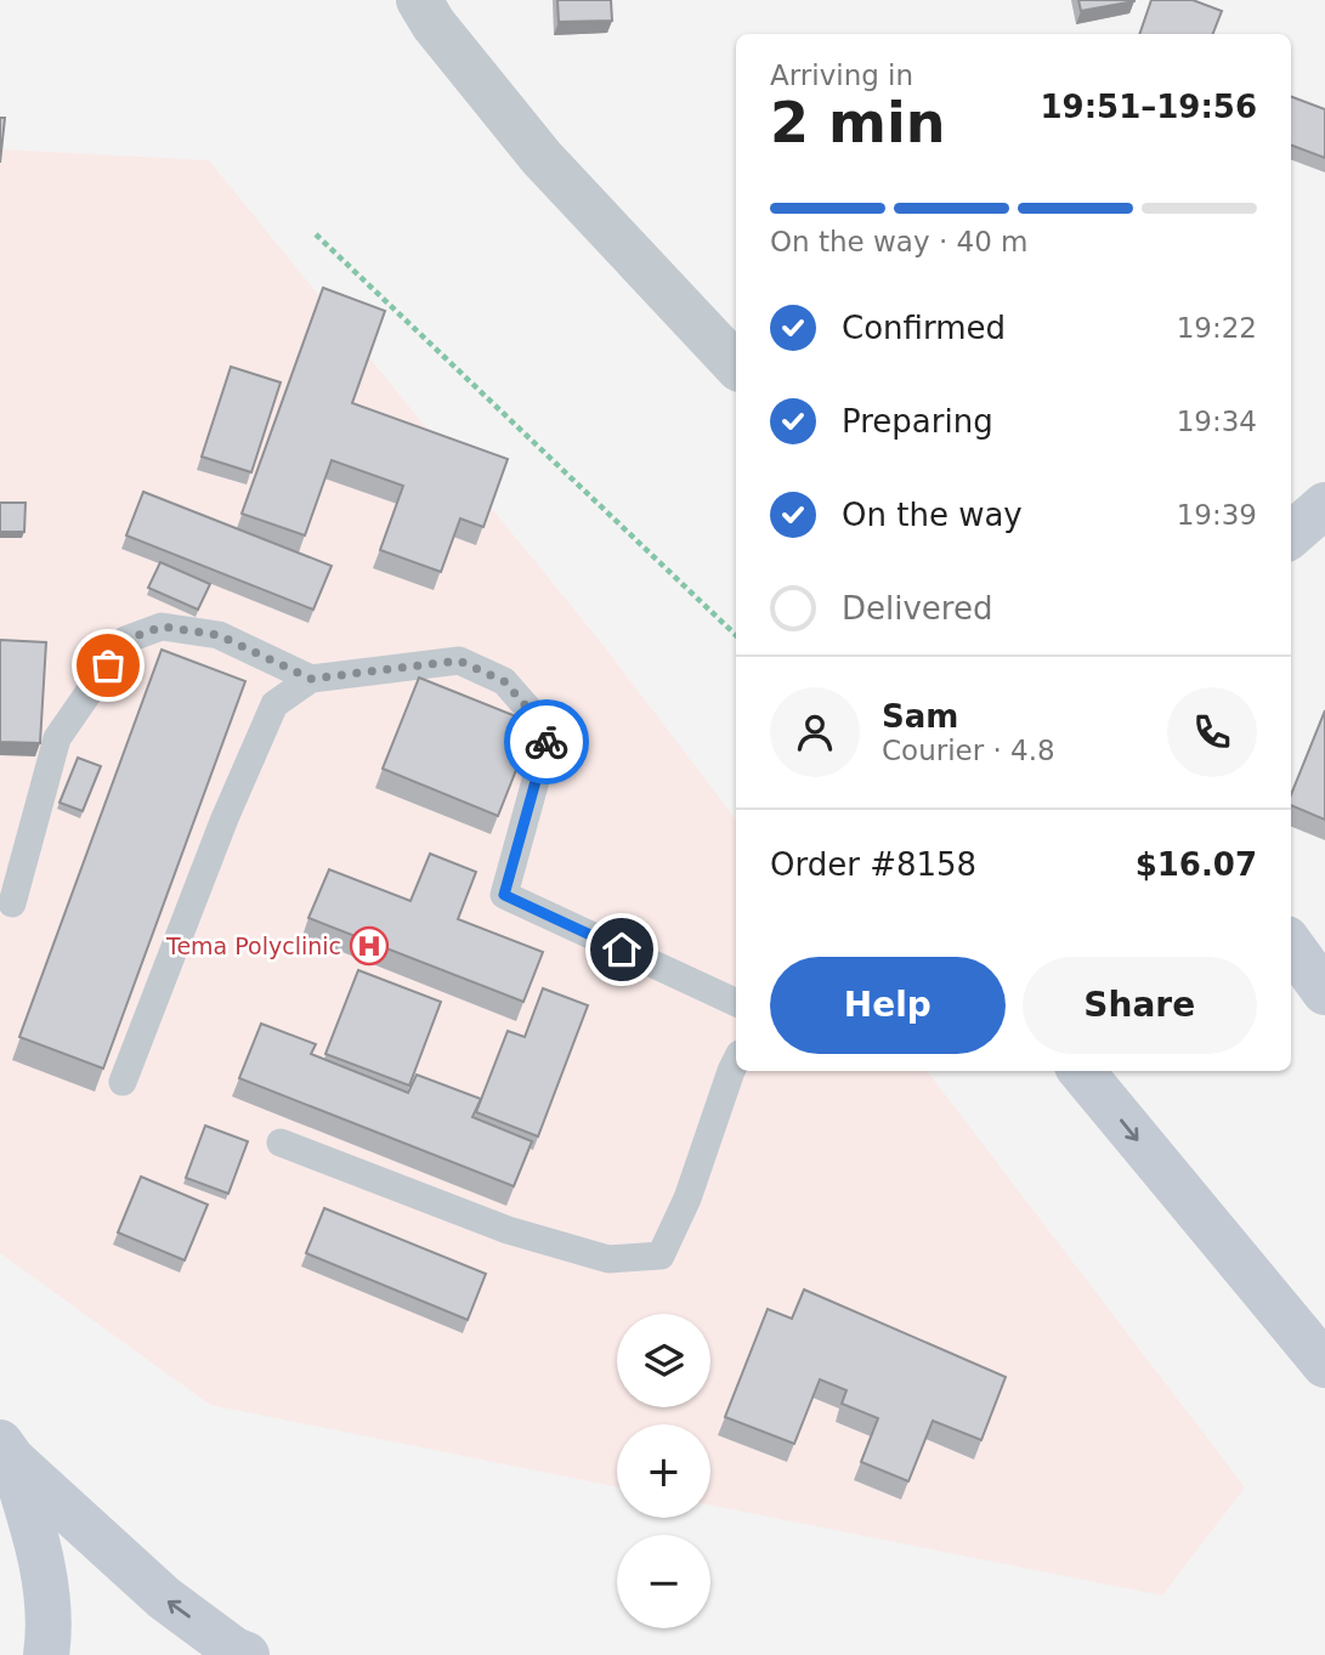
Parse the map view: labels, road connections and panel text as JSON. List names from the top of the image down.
{
  "places": {
    "hospital": ["Tema Polyclinic"]
  },
  "page": {
    "heading": ["2 min", "Arriving in", "19:51–19:56"],
    "panel": [
      "Sam",
      "Courier · 4.8",
      "Order #8158",
      "$16.07"
    ],
    "bar": "On the way · 40 m",
    "list": [
      ["Confirmed", "19:22"],
      ["Preparing", "19:34"],
      ["On the way", "19:39"],
      "Delivered"
    ],
    "buttons": ["Help", "Share"],
    "map_buttons": ["+", "−"]
  }
}
